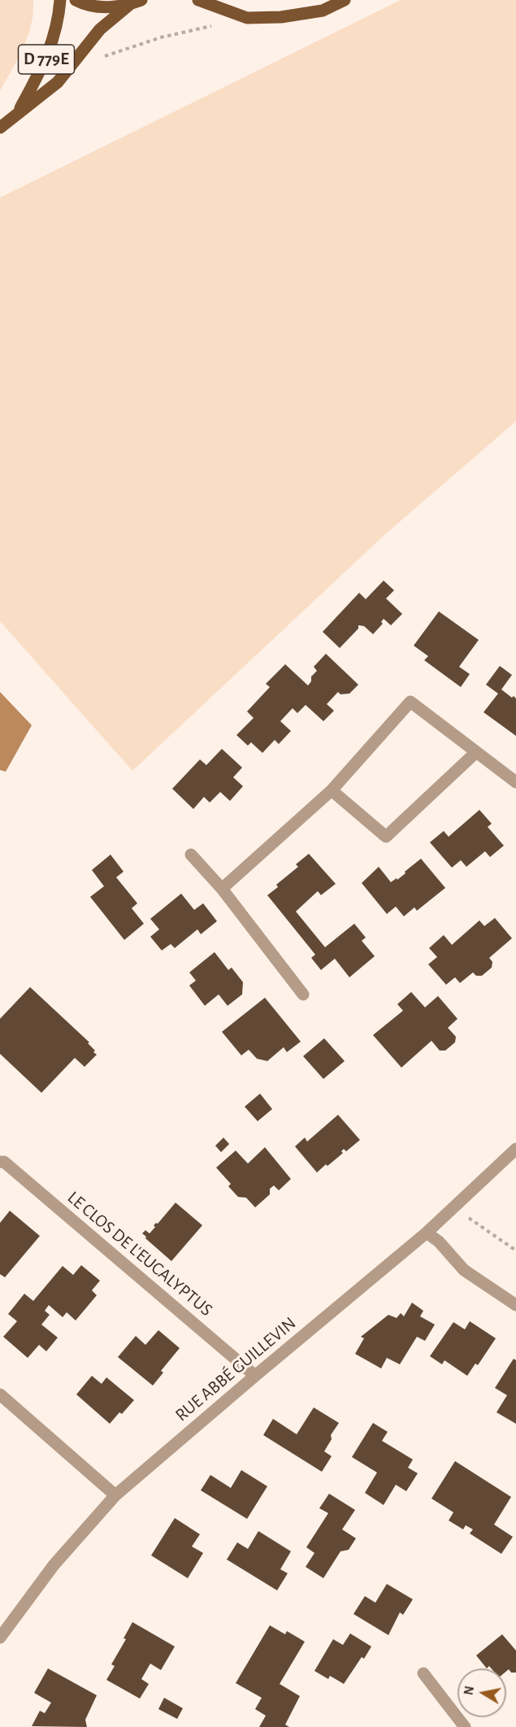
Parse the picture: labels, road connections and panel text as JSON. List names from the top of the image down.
{
  "streets": {
    "main road": ["D 779E"],
    "street": ["LE CLOS DE L'EUCALYPTUS", "RUE ABBÉ GUILLEVIN"]
  },
  "crossings": [
    ["LE CLOS DE L'EUCALYPTUS", "RUE ABBÉ GUILLEVIN"]
  ],
  "north": "left"
}
